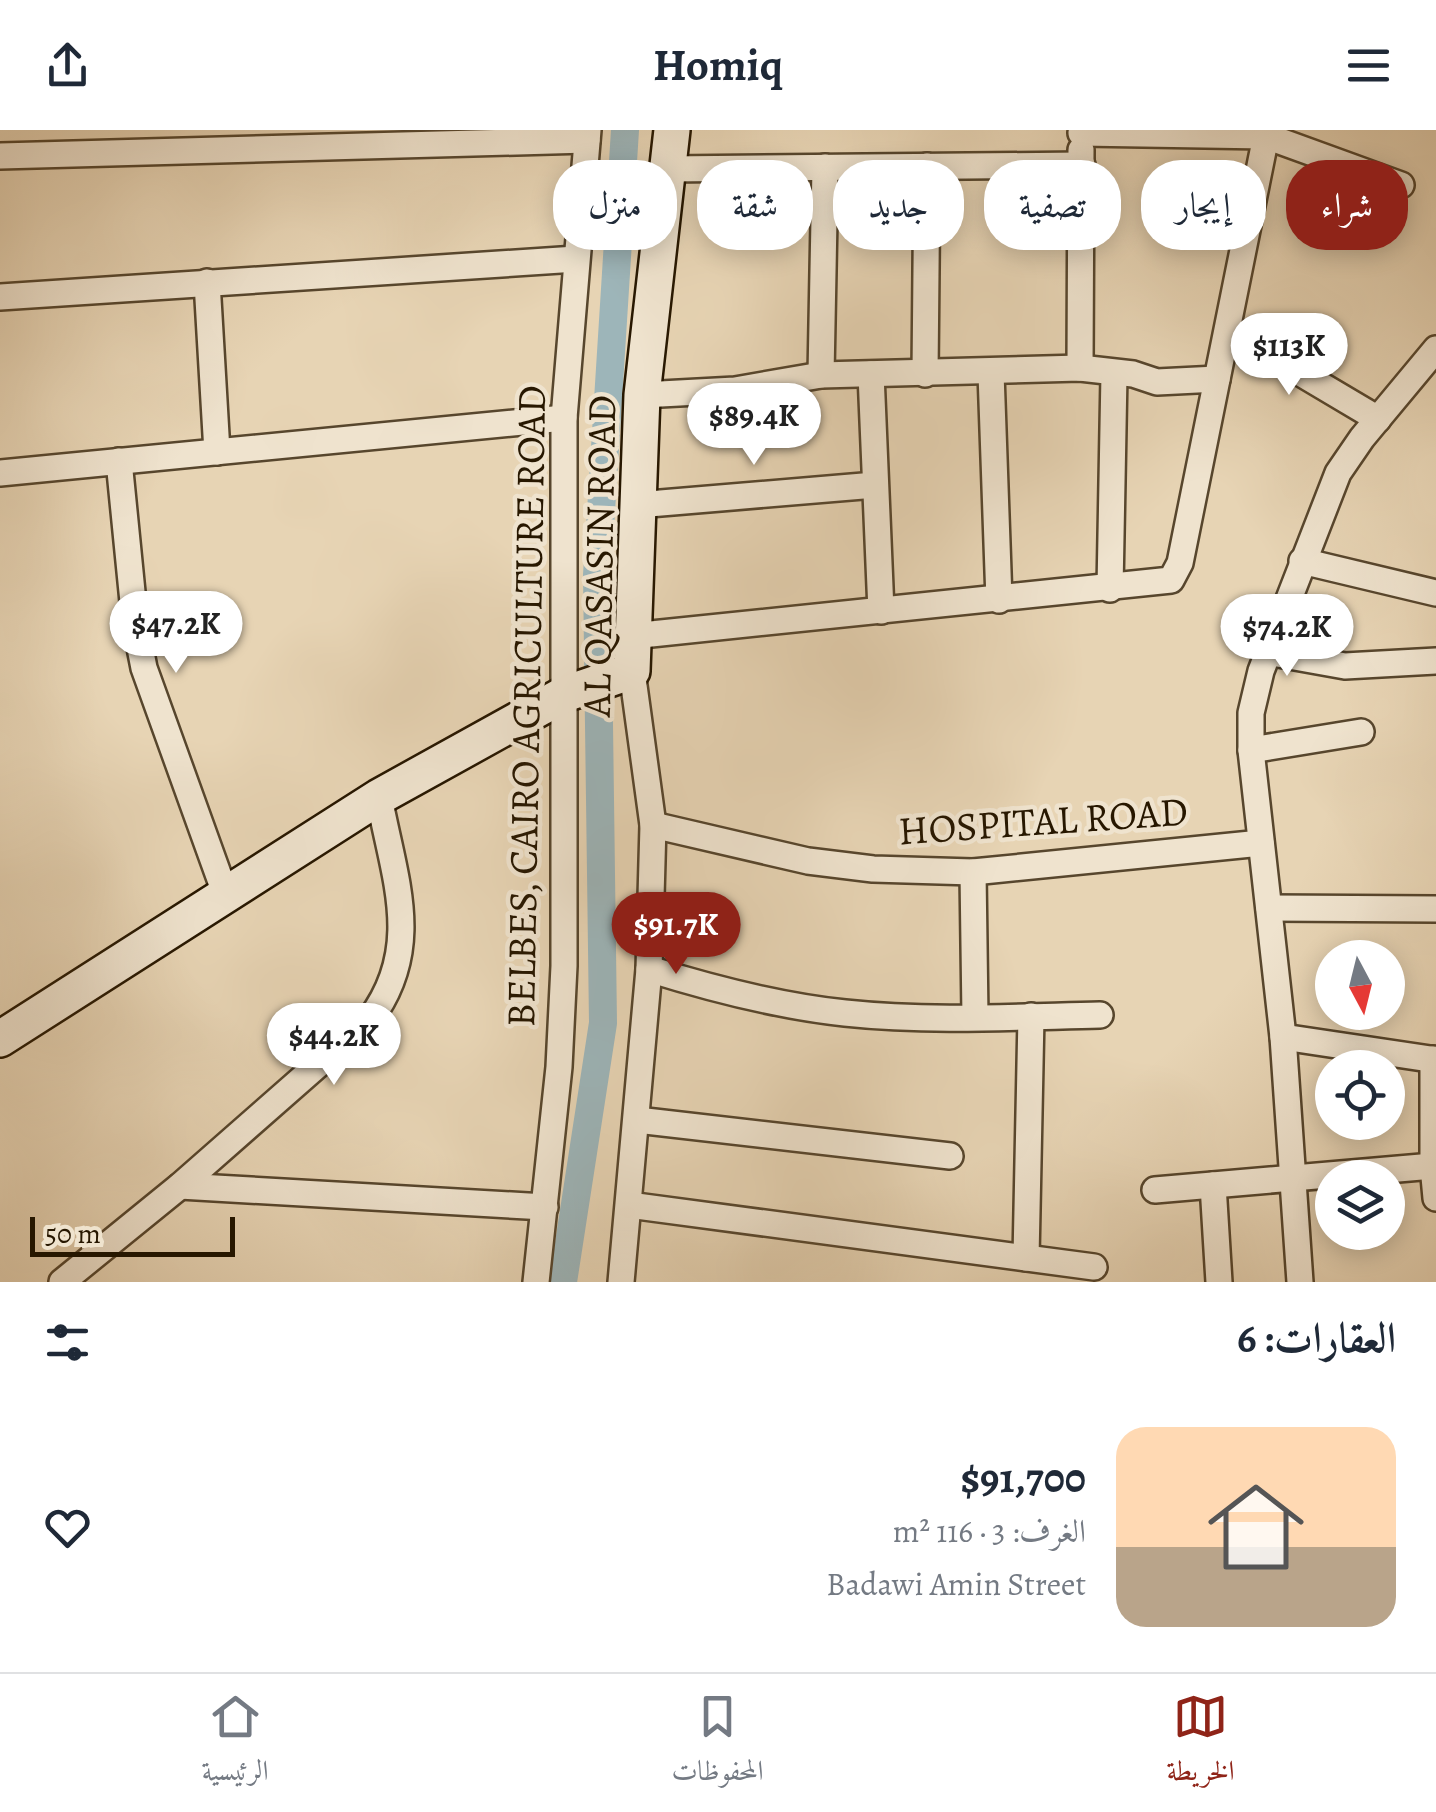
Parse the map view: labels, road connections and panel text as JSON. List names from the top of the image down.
{
  "streets": {
    "street": ["AL QASASIN ROAD", "BELBES, CAIRO AGRICULTURE ROAD", "HOSPITAL ROAD"]
  },
  "crossings": [
    ["AL QASASIN ROAD", "HOSPITAL ROAD"]
  ],
  "scale_bar": "50 m",
  "north": "bottom",
  "page": {
    "header": "Homiq",
    "chip": [
      "شراء",
      "إيجار",
      "تصفية",
      "جديد",
      "شقة",
      "منزل"
    ],
    "price": [
      "$113K",
      "$89.4K",
      "$47.2K",
      "$74.2K",
      "$91.7K",
      "$44.2K"
    ],
    "scale": "50 m",
    "heading": "العقارات: 6",
    "list": [
      {
        "name": "$91,700",
        "note": "الغرف: 3 · 116 m² · Badawi Amin Street"
      }
    ],
    "tabs": ["الخريطة", "المحفوظات", "الرئيسية"]
  }
}
